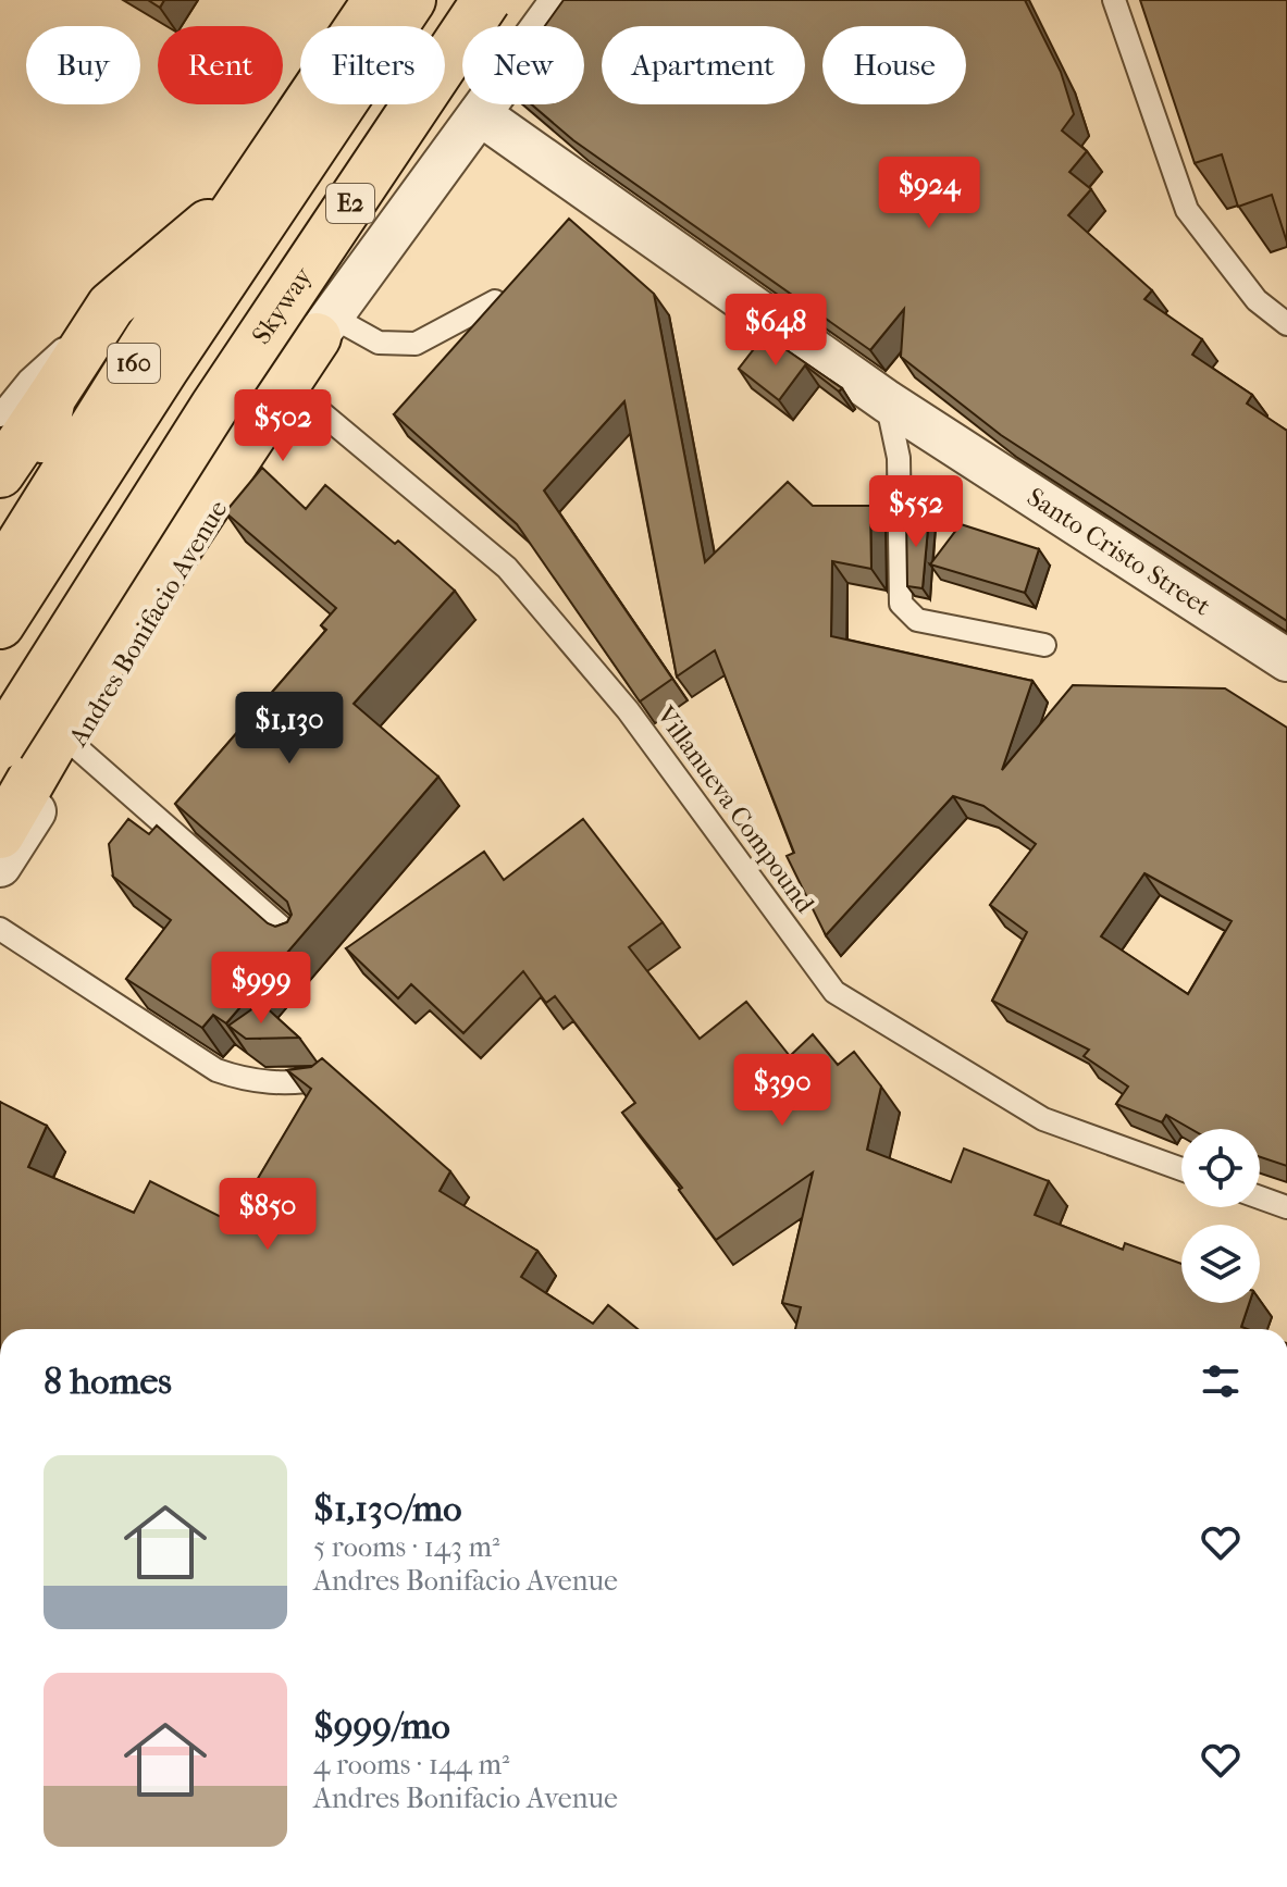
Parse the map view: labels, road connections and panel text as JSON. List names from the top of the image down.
{
  "streets": {
    "main road": ["E2", "Skyway", "160"],
    "street": ["Santo Cristo Street", "Andres Bonifacio Avenue"],
    "lane": ["Villanueva Compound"]
  },
  "crossings": [
    ["Santo Cristo Street", "Andres Bonifacio Avenue"],
    ["Andres Bonifacio Avenue", "Villanueva Compound"]
  ],
  "page": {
    "chip": [
      "Buy",
      "Rent",
      "Filters",
      "New",
      "Apartment",
      "House"
    ],
    "price": [
      "$924",
      "$648",
      "$502",
      "$552",
      "$1,130",
      "$999",
      "$390",
      "$850"
    ],
    "heading": "8 homes",
    "list": [
      {
        "name": "$1,130/mo",
        "note": "5 rooms · 143 m² · Andres Bonifacio Avenue"
      },
      {
        "name": "$999/mo",
        "note": "4 rooms · 144 m² · Andres Bonifacio Avenue"
      }
    ]
  }
}
